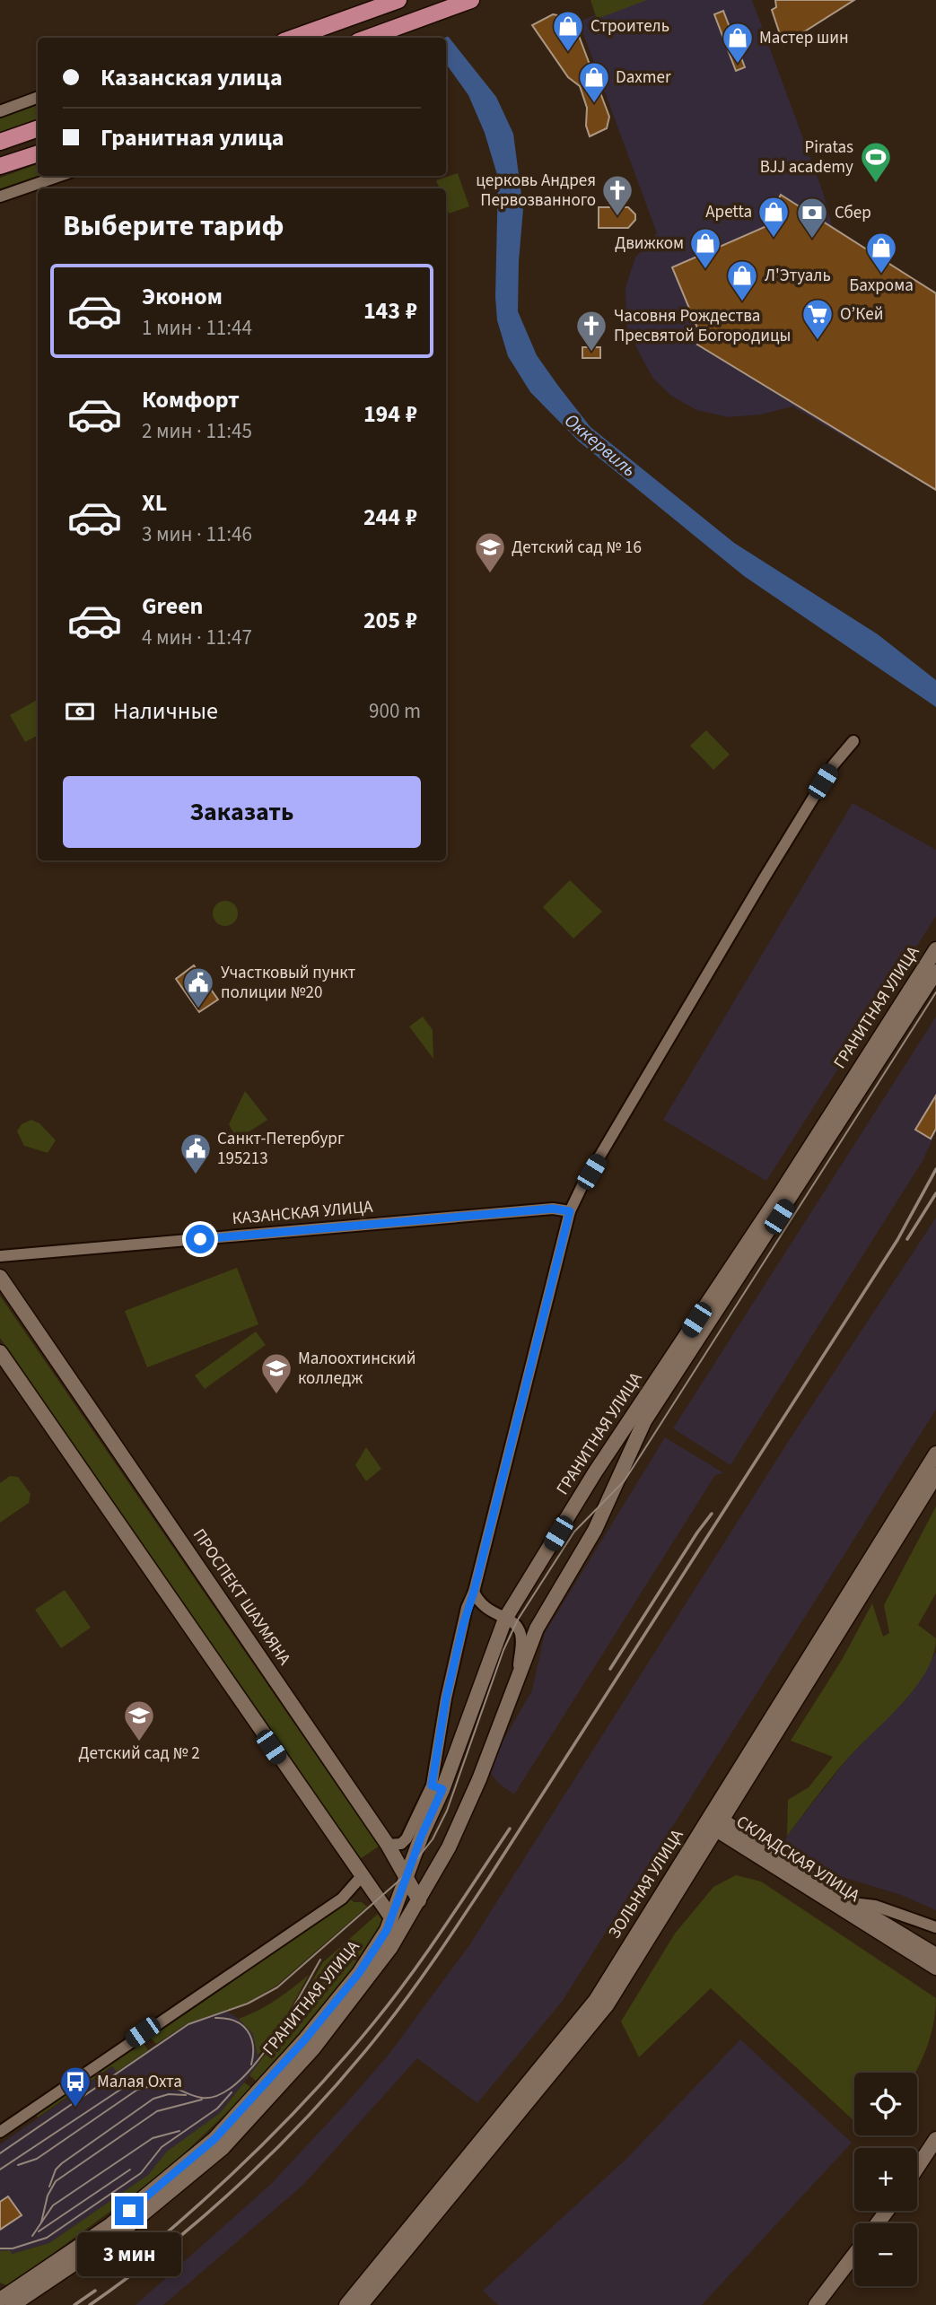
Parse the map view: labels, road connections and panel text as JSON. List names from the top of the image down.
{
  "streets": {
    "street": [
      "ГРАНИТНАЯ УЛИЦА",
      "КАЗАНСКАЯ УЛИЦА",
      "ПРОСПЕКТ ШАУМЯНА",
      "СКЛАДСКАЯ УЛИЦА",
      "ЗОЛЬНАЯ УЛИЦА"
    ]
  },
  "crossings": [
    ["ГРАНИТНАЯ УЛИЦА", "КАЗАНСКАЯ УЛИЦА"],
    ["ГРАНИТНАЯ УЛИЦА", "ПРОСПЕКТ ШАУМЯНА"],
    ["СКЛАДСКАЯ УЛИЦА", "ЗОЛЬНАЯ УЛИЦА"]
  ],
  "water": ["Оккервиль"],
  "places": {
    "shop": [
      "Строитель",
      "Мастер шин",
      "Daxmer",
      "Apetta",
      "Движком",
      "Бахрома",
      "Л'Этуаль"
    ],
    "sports": ["Piratas BJJ academy"],
    "church": ["церковь Андрея Первозванного", "Часовня Рождества Пресвятой Богородицы"],
    "bank": ["Сбер"],
    "supermarket": ["О’Кей"],
    "school or university": ["Детский сад № 16", "Малоохтинский колледж", "Детский сад № 2"],
    "public building": ["Участковый пункт полиции №20", "Санкт-Петербург 195213"],
    "bus stop": ["Малая Охта"]
  },
  "page": {
    "banner": ["Казанская улица", "Гранитная улица"],
    "heading": "Выберите тариф",
    "list": [
      {
        "name": "Эконом",
        "note": "1 мин · 11:44",
        "value": "143 ₽"
      },
      {
        "name": "Комфорт",
        "note": "2 мин · 11:45",
        "value": "194 ₽"
      },
      {
        "name": "XL",
        "note": "3 мин · 11:46",
        "value": "244 ₽"
      },
      {
        "name": "Green",
        "note": "4 мин · 11:47",
        "value": "205 ₽"
      }
    ],
    "pay": ["Наличные", "900 m"],
    "buttons": "Заказать",
    "map_buttons": ["+", "−"],
    "bubble": "3 мин"
  }
}
